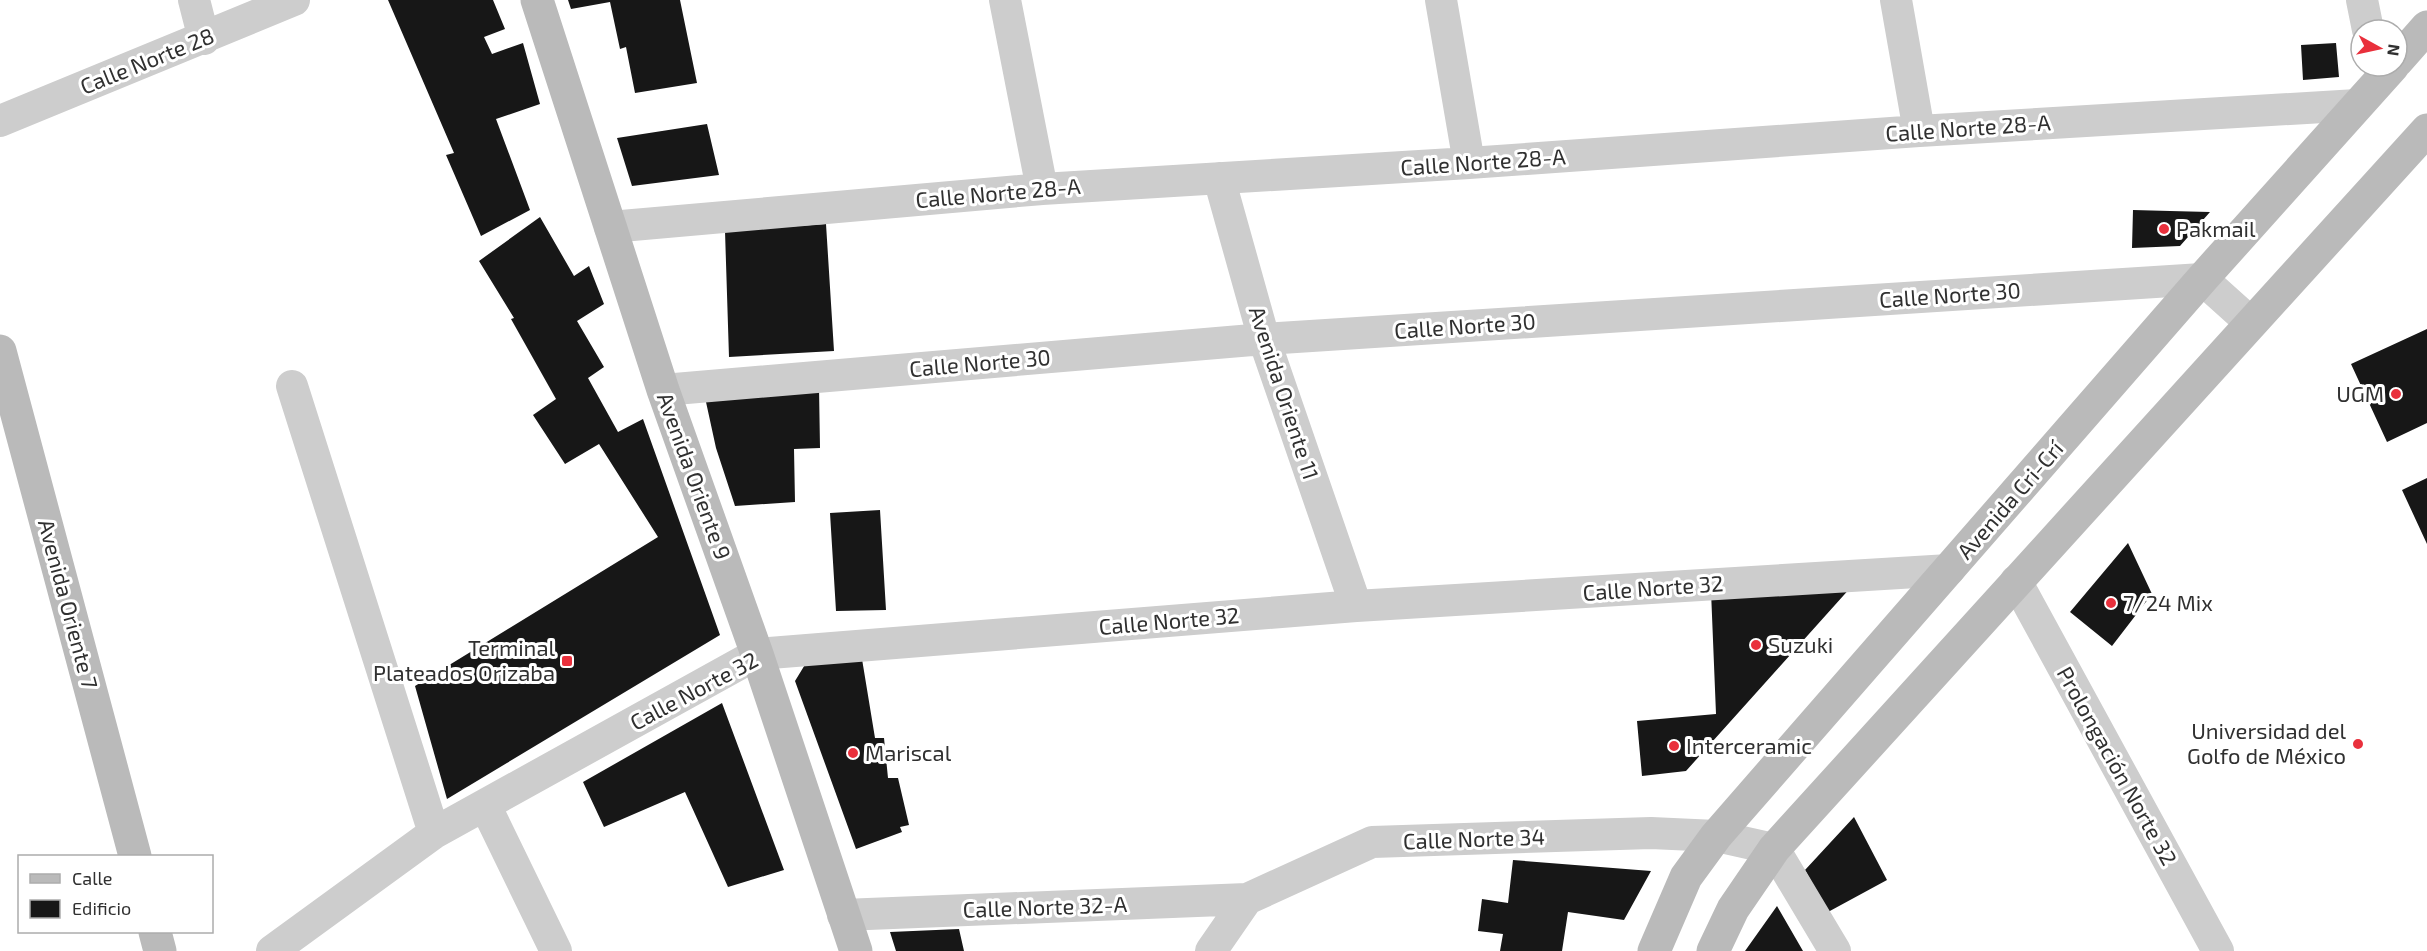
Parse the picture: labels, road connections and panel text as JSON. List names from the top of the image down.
{
  "streets": {
    "main road": ["Avenida Oriente 9", "Avenida Cri-Crí", "Avenida Oriente 7"],
    "street": [
      "Calle Norte 28",
      "Calle Norte 28-A",
      "Calle Norte 30",
      "Avenida Oriente 11",
      "Calle Norte 32",
      "Prolongación Norte 32",
      "Calle Norte 34",
      "Calle Norte 32-A"
    ]
  },
  "crossings": [
    ["Calle Norte 28-A", "Avenida Oriente 11"],
    ["Calle Norte 28-A", "Avenida Oriente 9"],
    ["Calle Norte 30", "Avenida Oriente 11"],
    ["Calle Norte 30", "Avenida Oriente 9"],
    ["Calle Norte 30", "Avenida Cri-Crí"],
    ["Avenida Oriente 11", "Calle Norte 32"],
    ["Avenida Oriente 9", "Calle Norte 32"],
    ["Avenida Oriente 9", "Calle Norte 32-A"],
    ["Avenida Cri-Crí", "Calle Norte 32"],
    ["Avenida Cri-Crí", "Calle Norte 34"],
    ["Calle Norte 34", "Calle Norte 32-A"]
  ],
  "places": {
    "other": [
      "Pakmail",
      "UGM",
      "7/24 Mix",
      "Suzuki",
      "Universidad del Golfo de México",
      "Interceramic",
      "Mariscal"
    ],
    "transit": ["Terminal Plateados Orizaba"]
  },
  "legend": ["Calle", "Edificio"],
  "north": "right"
}
